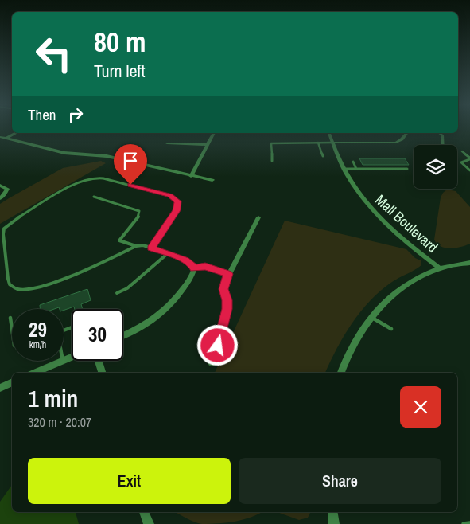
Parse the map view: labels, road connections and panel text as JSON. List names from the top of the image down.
{
  "streets": {
    "street": ["Mall Boulevard"]
  },
  "page": {
    "turn": ["80 m", "Turn left"],
    "then": "Then",
    "speed": "29 km/h",
    "limit": "30",
    "heading": ["1 min", "320 m · 20:07"],
    "buttons": ["Exit", "Share"]
  }
}
